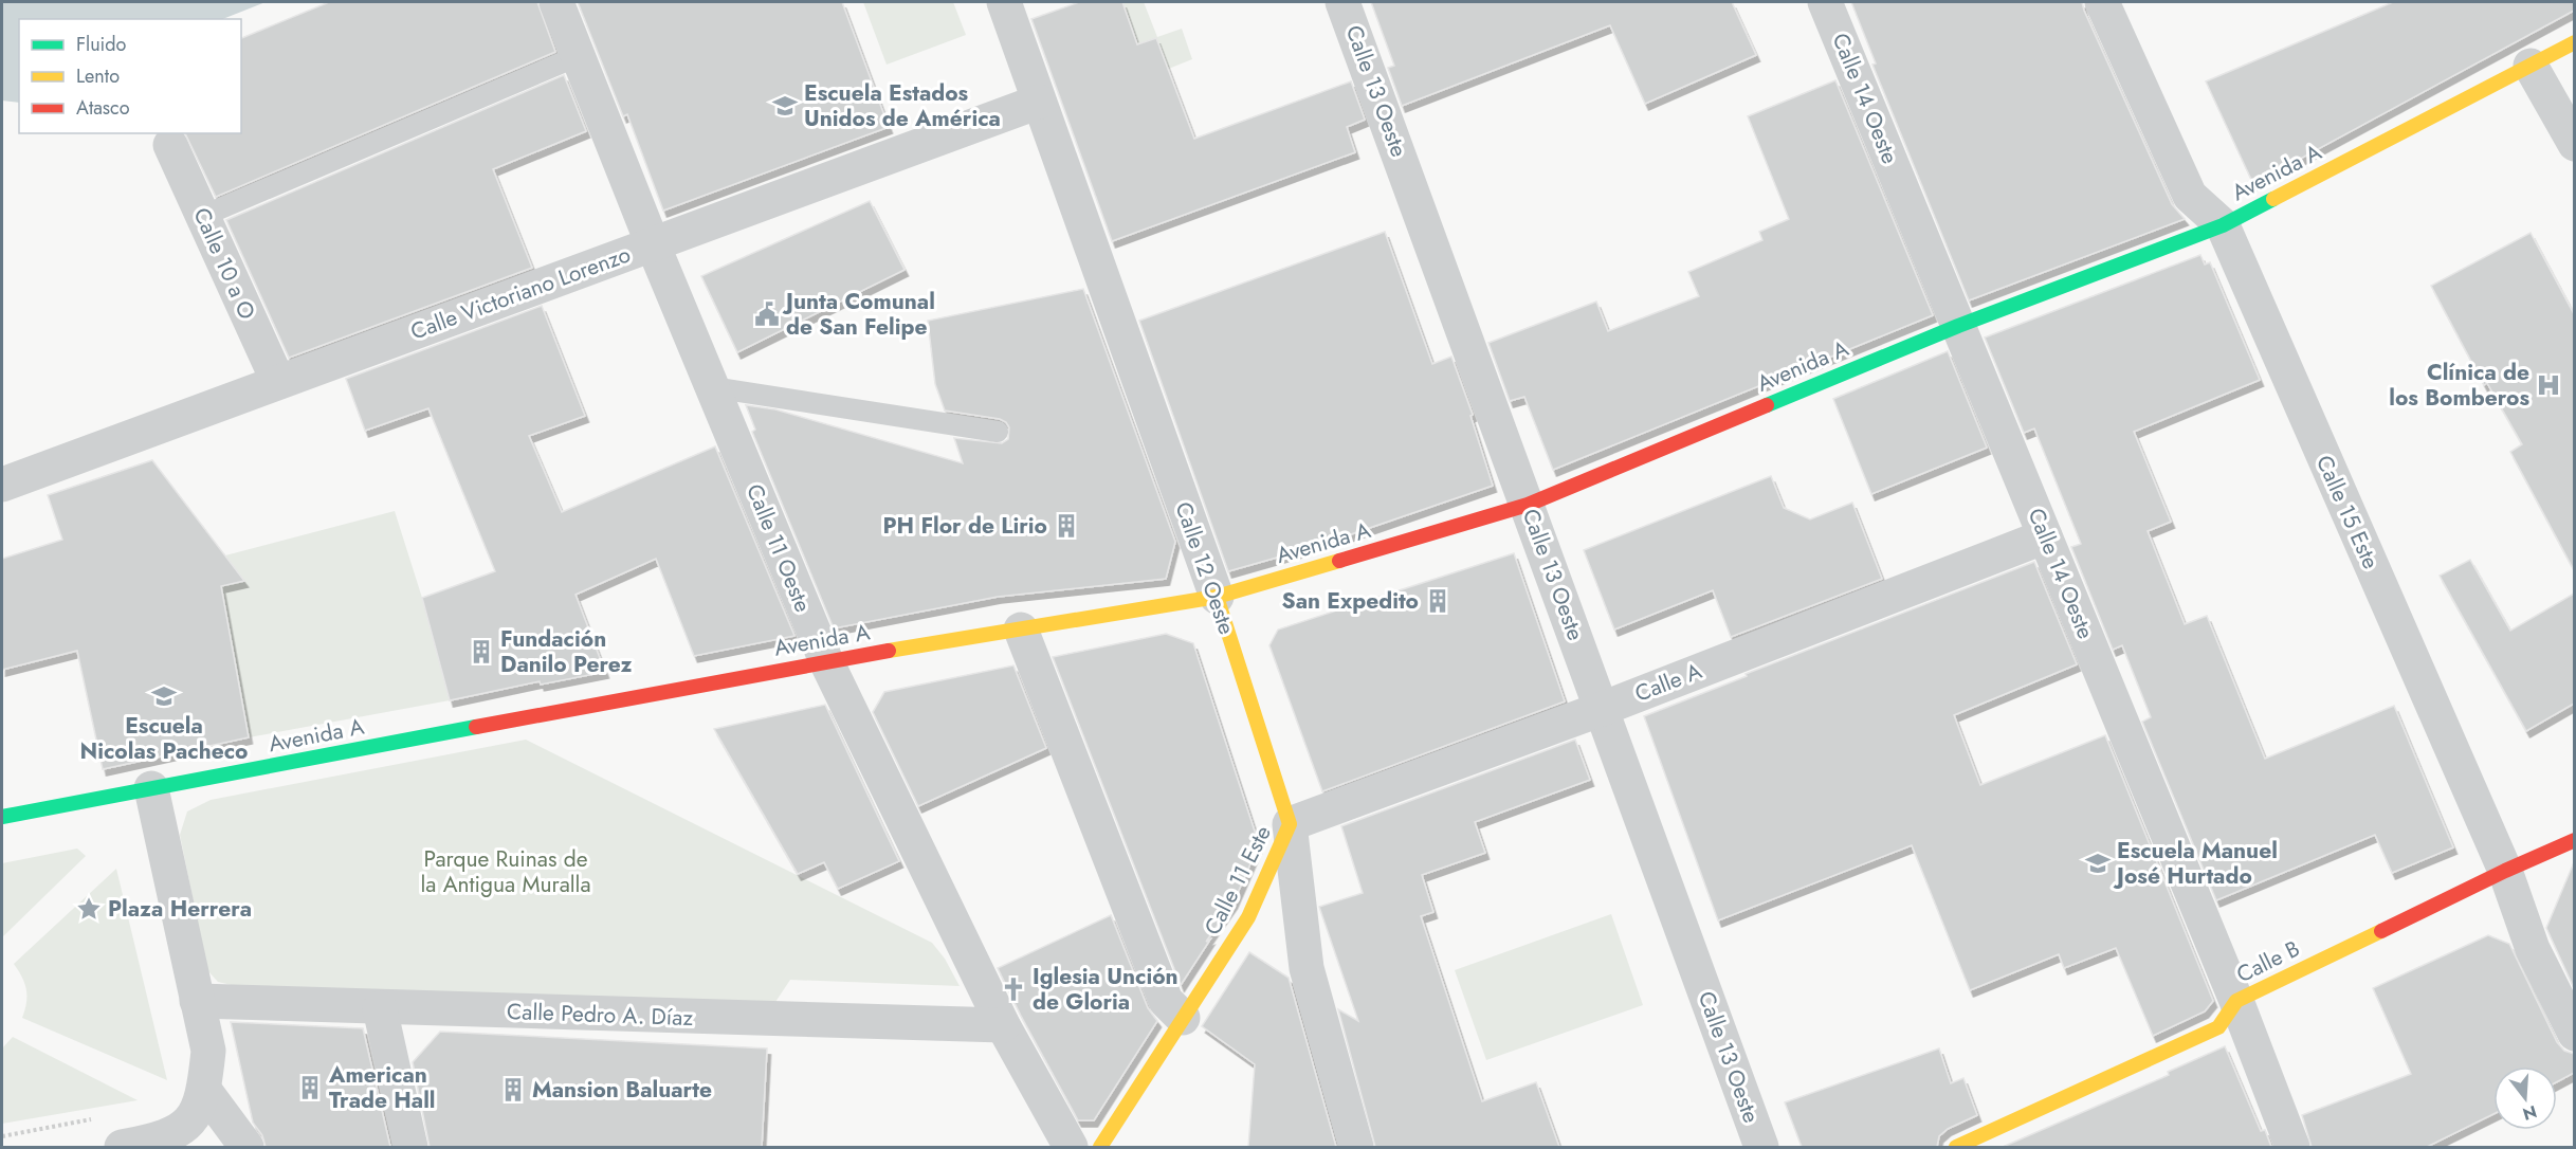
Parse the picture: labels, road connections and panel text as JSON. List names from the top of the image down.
{
  "streets": {
    "street": [
      "Calle 13 Oeste",
      "Calle 14 Oeste",
      "Avenida A",
      "Calle 10 a O",
      "Calle Victoriano Lorenzo",
      "Calle 15 Este",
      "Calle 11 Oeste",
      "Calle 12 Oeste",
      "Calle A",
      "Calle 11 Este",
      "Calle B",
      "Calle Pedro A. Díaz"
    ]
  },
  "crossings": [
    ["Calle 13 Oeste", "Avenida A"],
    ["Calle 13 Oeste", "Calle A"],
    ["Calle 14 Oeste", "Avenida A"],
    ["Calle 14 Oeste", "Calle A"],
    ["Calle 14 Oeste", "Calle B"],
    ["Avenida A", "Calle 15 Este"],
    ["Avenida A", "Calle 11 Oeste"],
    ["Avenida A", "Calle 12 Oeste"],
    ["Calle 10 a O", "Calle Victoriano Lorenzo"],
    ["Calle Victoriano Lorenzo", "Calle 11 Oeste"],
    ["Calle Victoriano Lorenzo", "Calle 12 Oeste"],
    ["Calle 15 Este", "Calle B"],
    ["Calle 11 Oeste", "Calle Pedro A. Díaz"],
    ["Calle 12 Oeste", "Calle A"],
    ["Calle 12 Oeste", "Calle 11 Este"],
    ["Calle A", "Calle 11 Este"]
  ],
  "parks": ["Parque Ruinas de la Antigua Muralla"],
  "places": {
    "school or university": ["Escuela Estados Unidos de América", "Escuela Nicolas Pacheco", "Escuela Manuel José Hurtado"],
    "public building": ["Junta Comunal de San Felipe"],
    "hospital": ["Clínica de los Bomberos"],
    "building": [
      "PH Flor de Lirio",
      "San Expedito",
      "Fundación Danilo Perez",
      "American Trade Hall",
      "Mansion Baluarte"
    ],
    "place": ["Plaza Herrera"],
    "church": ["Iglesia Unción de Gloria"]
  },
  "legend": ["Fluido", "Lento", "Atasco"],
  "north": "bottom"
}
